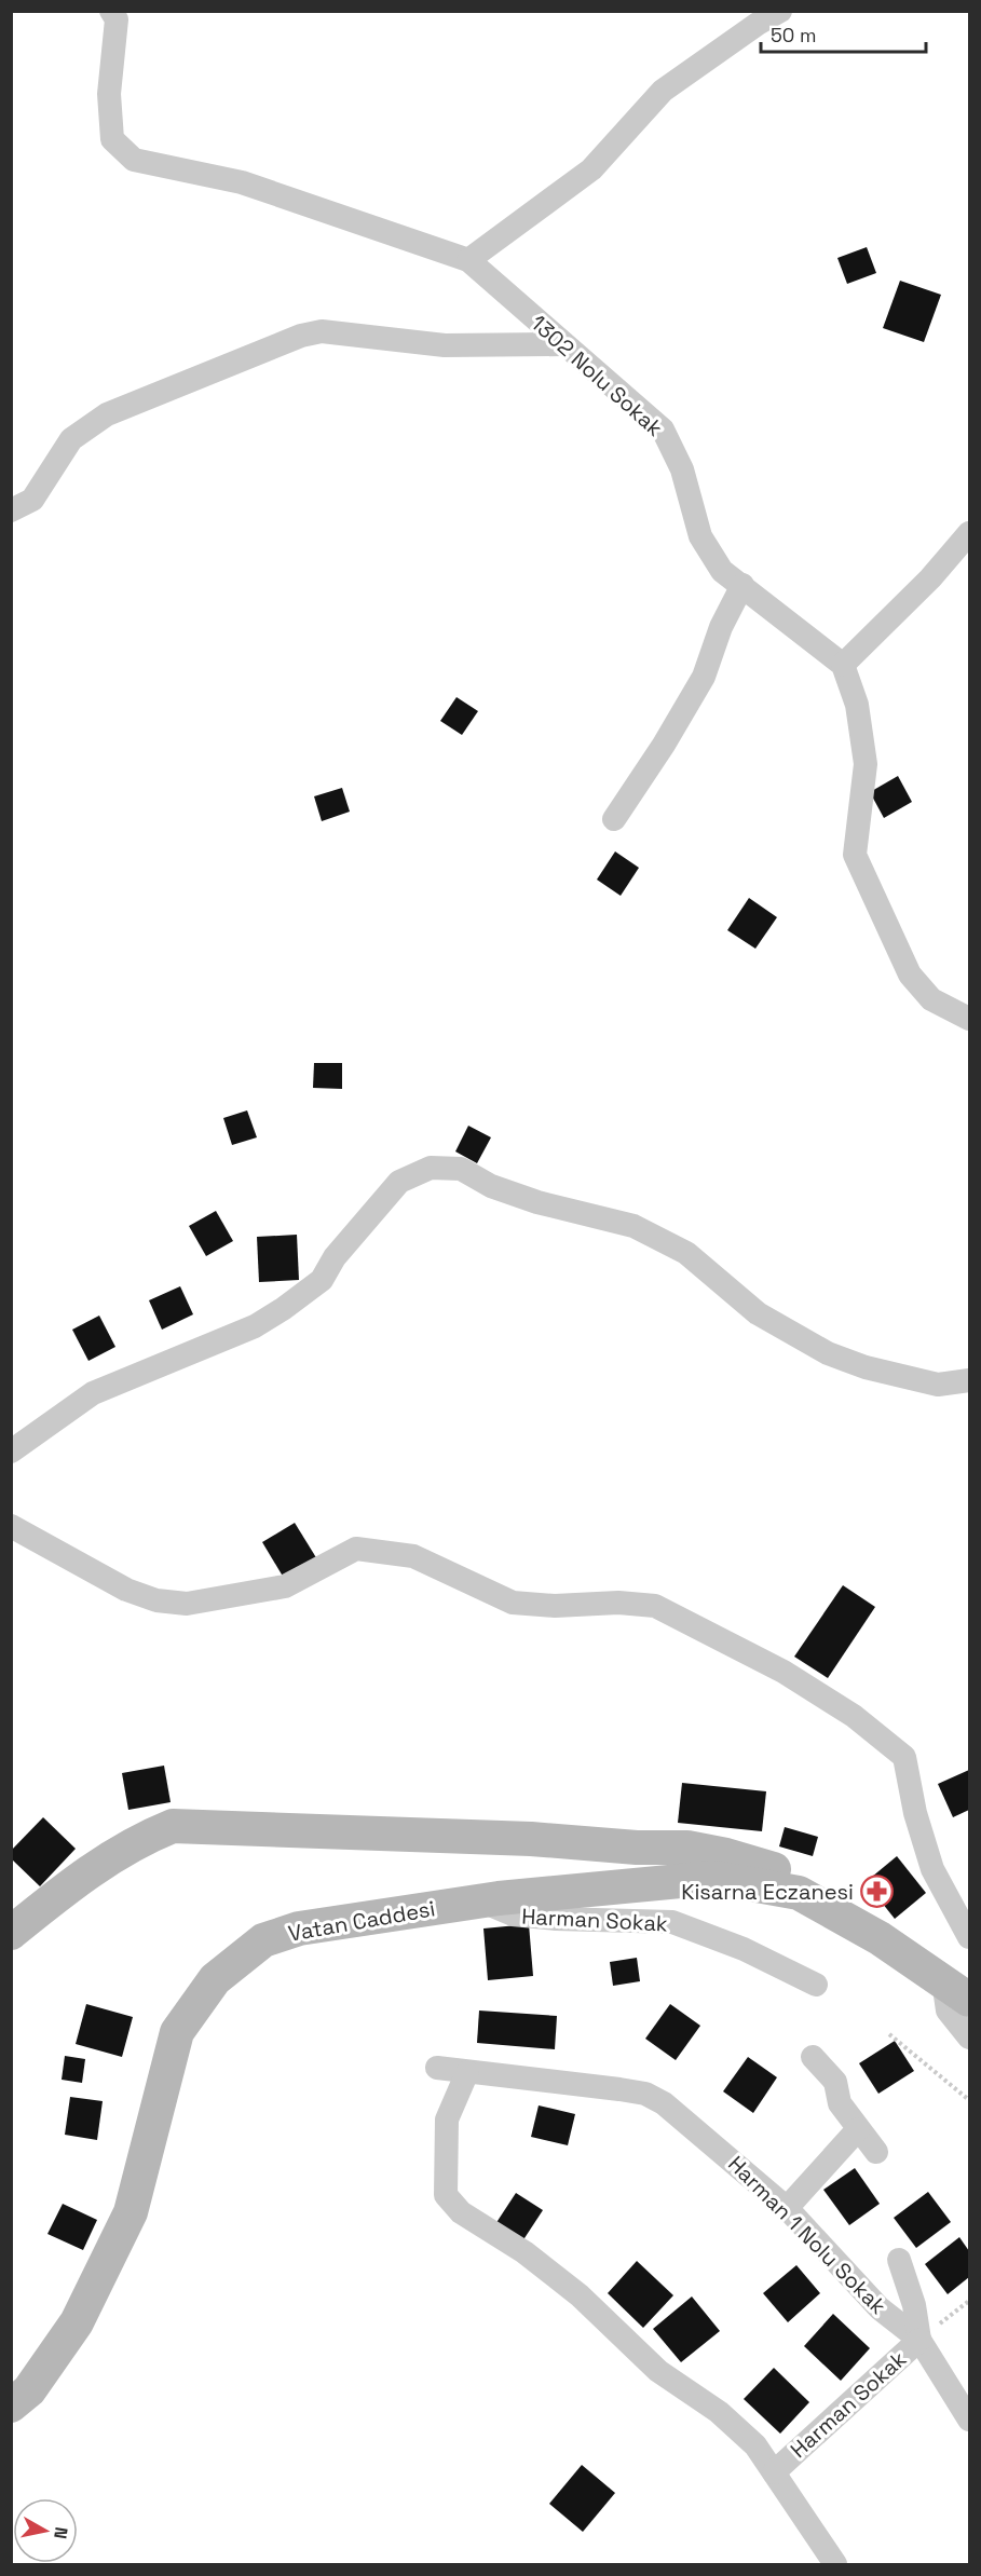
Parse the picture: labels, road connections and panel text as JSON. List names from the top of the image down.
{
  "streets": {
    "street": [
      "1302 Nolu Sokak",
      "Harman Sokak",
      "Vatan Caddesi",
      "Harman 1 Nolu Sokak"
    ]
  },
  "crossings": [
    ["Harman Sokak", "Vatan Caddesi"],
    ["Harman Sokak", "Harman 1 Nolu Sokak"]
  ],
  "places": {
    "pharmacy": ["Kisarna Eczanesi"]
  },
  "scale_bar": "50 m",
  "north": "right"
}
